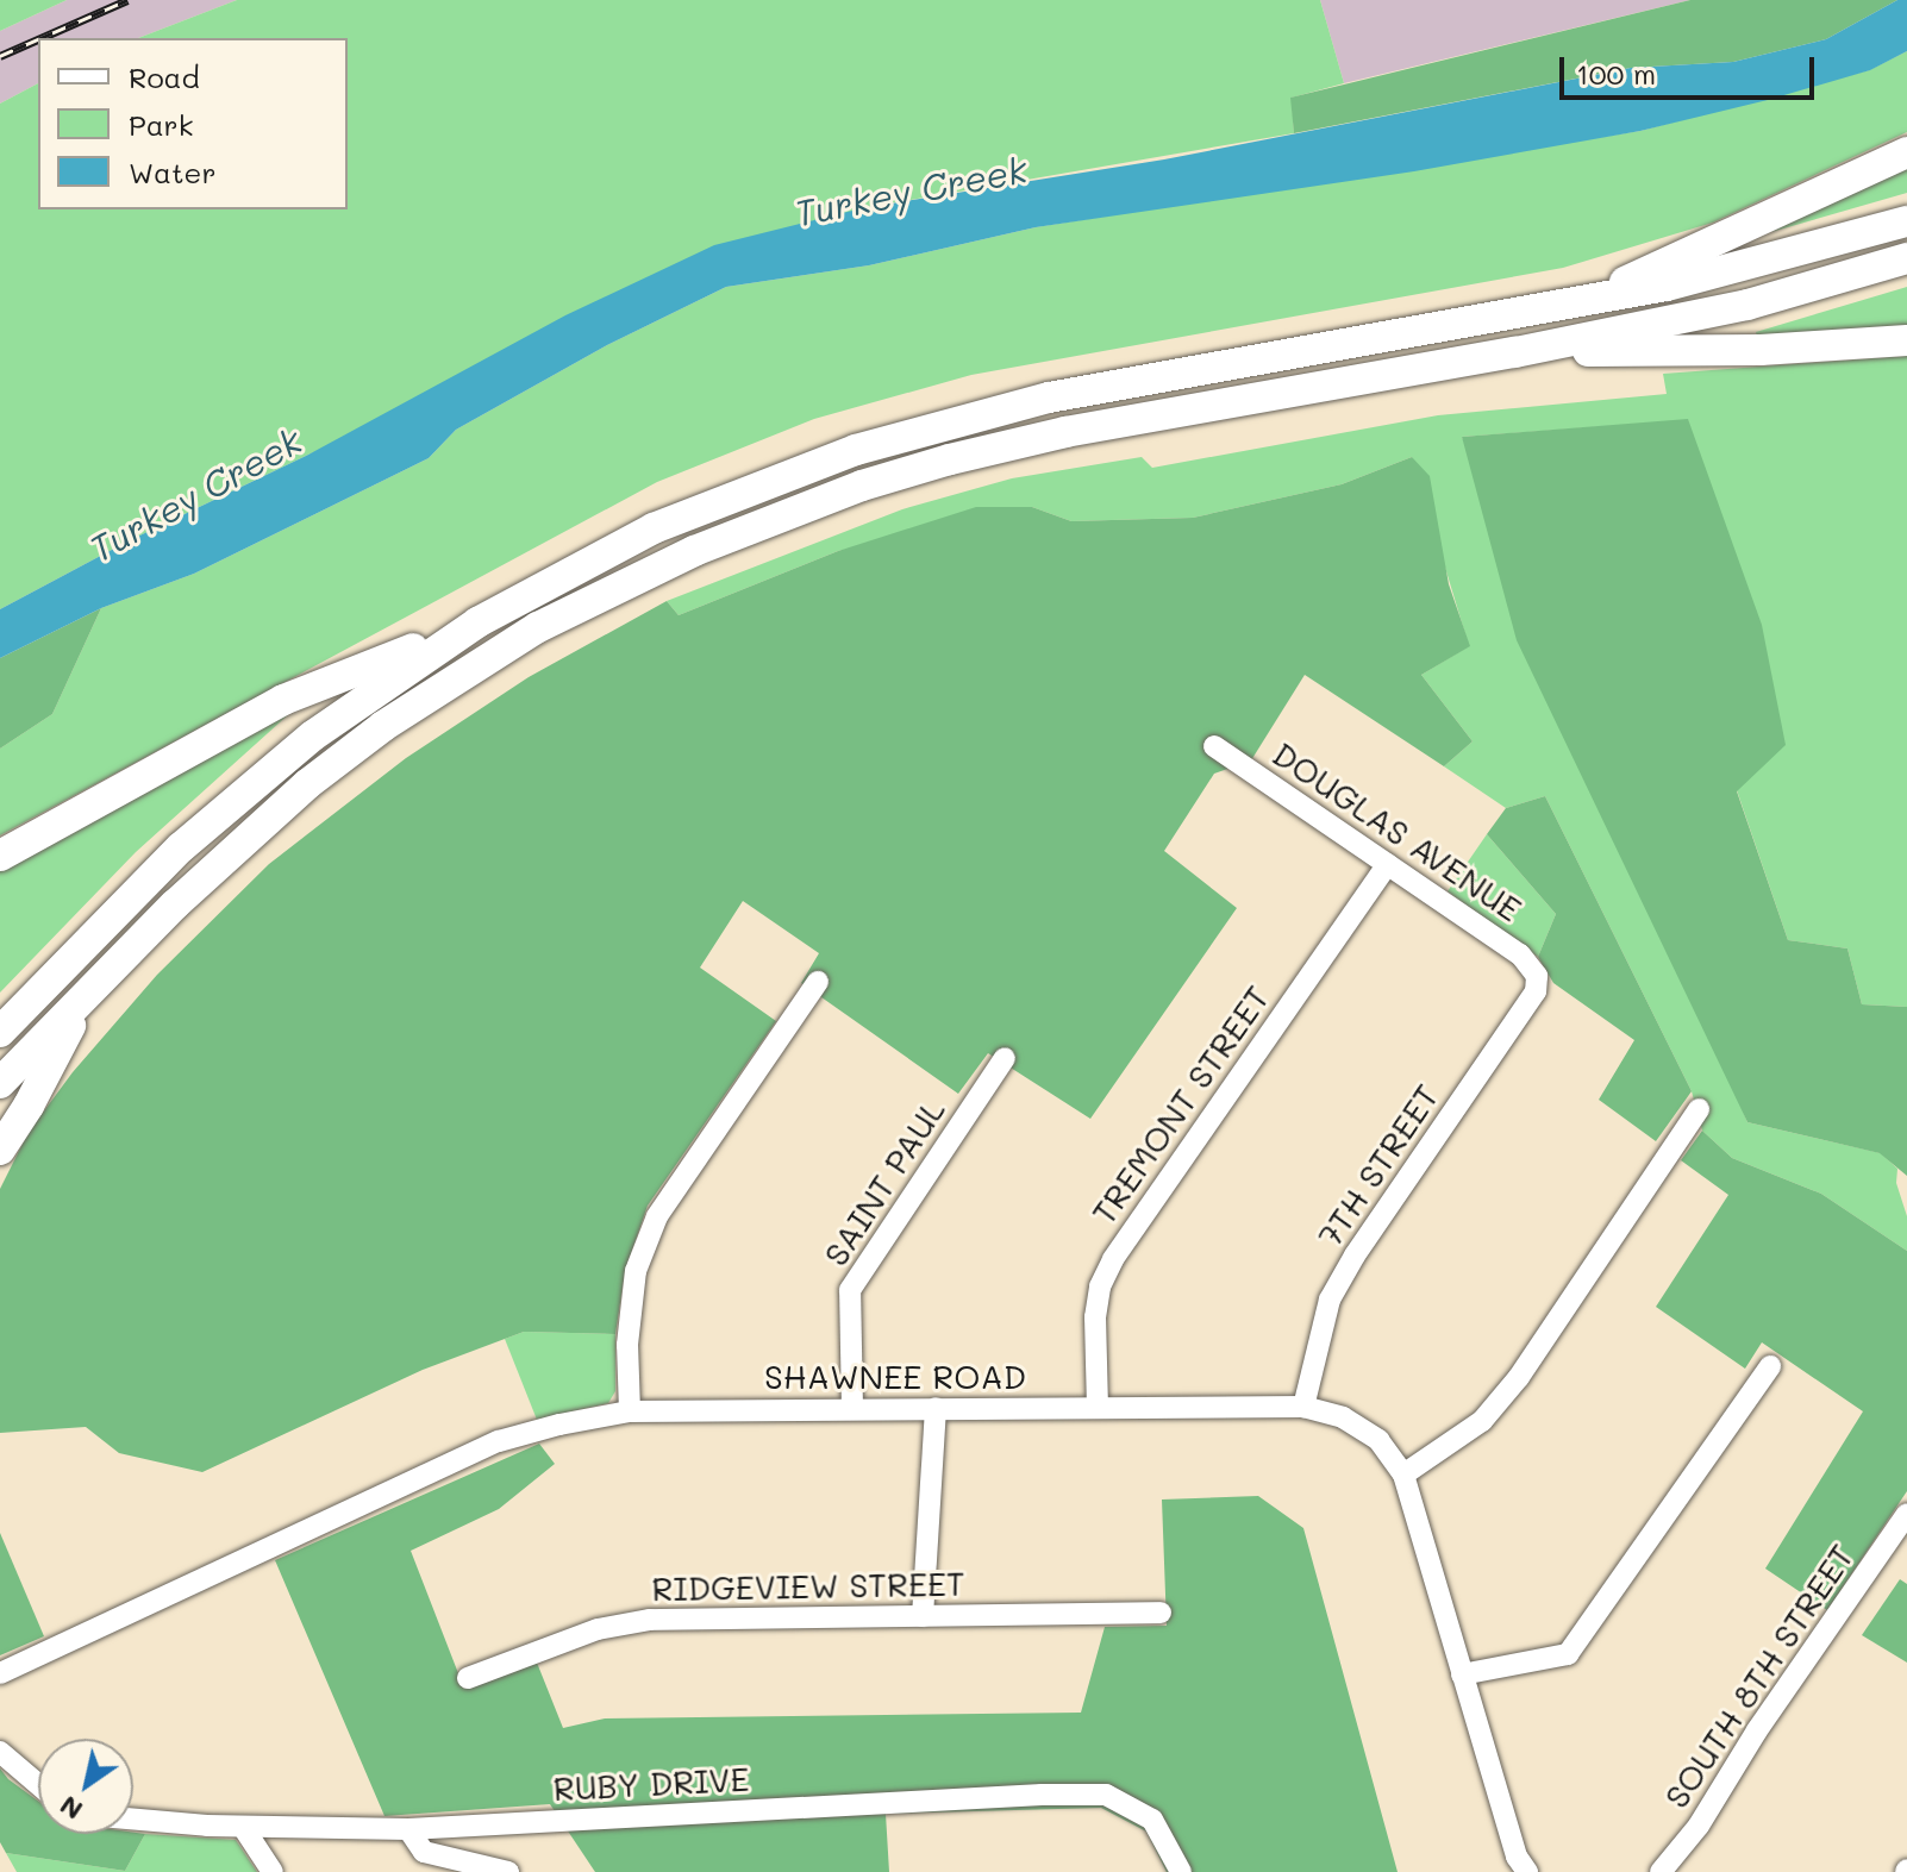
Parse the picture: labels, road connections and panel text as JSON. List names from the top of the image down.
{
  "streets": {
    "street": [
      "DOUGLAS AVENUE",
      "TREMONT STREET",
      "7TH STREET",
      "SAINT PAUL",
      "SHAWNEE ROAD",
      "RIDGEVIEW STREET",
      "SOUTH 8TH STREET",
      "RUBY DRIVE"
    ]
  },
  "crossings": [
    ["DOUGLAS AVENUE", "TREMONT STREET"],
    ["DOUGLAS AVENUE", "7TH STREET"],
    ["TREMONT STREET", "SHAWNEE ROAD"],
    ["7TH STREET", "SHAWNEE ROAD"],
    ["SAINT PAUL", "SHAWNEE ROAD"]
  ],
  "water": ["Turkey Creek"],
  "legend": ["Road", "Park", "Water"],
  "scale_bar": "100 m",
  "north": "bottom left"
}
